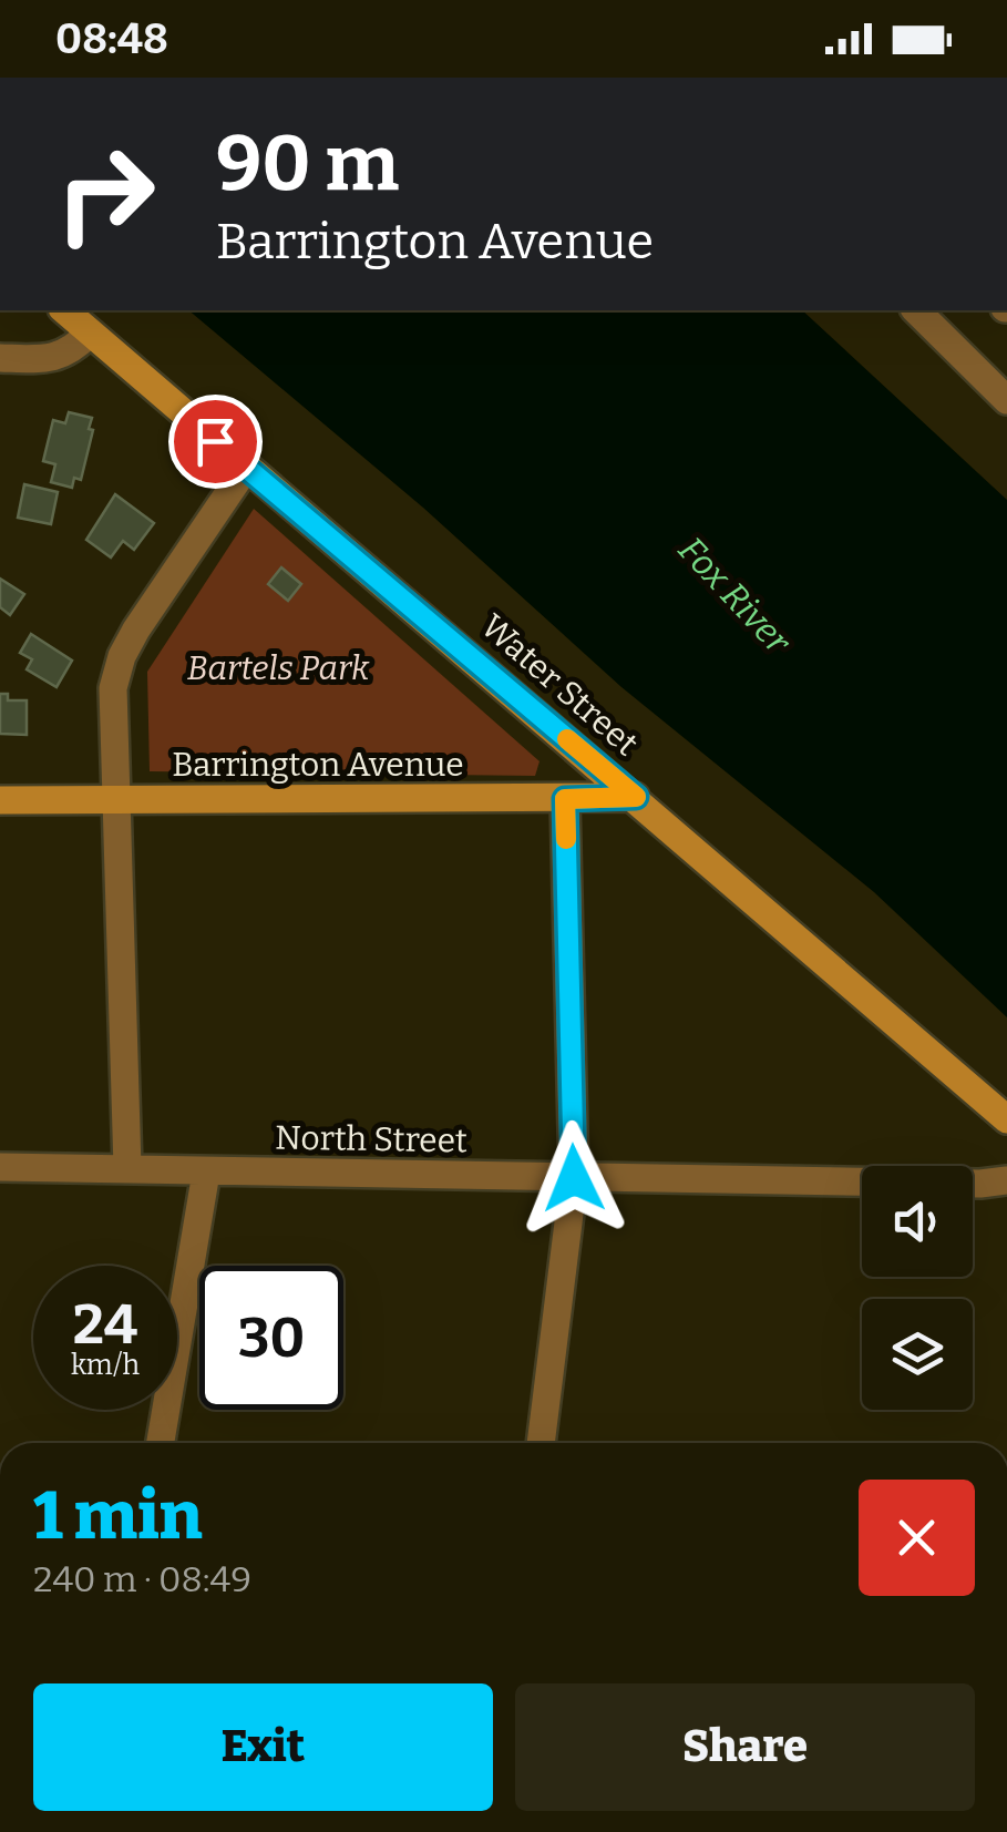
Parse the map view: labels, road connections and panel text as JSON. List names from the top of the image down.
{
  "streets": {
    "street": ["Water Street", "Barrington Avenue", "North Street"]
  },
  "crossings": [
    ["Water Street", "Barrington Avenue"]
  ],
  "water": ["Fox River"],
  "parks": ["Bartels Park"],
  "page": {
    "status": "08:48",
    "turn": ["90 m", "Barrington Avenue"],
    "speed": "24 km/h",
    "limit": "30",
    "heading": ["1 min", "240 m · 08:49"],
    "buttons": ["Exit", "Share"]
  }
}
